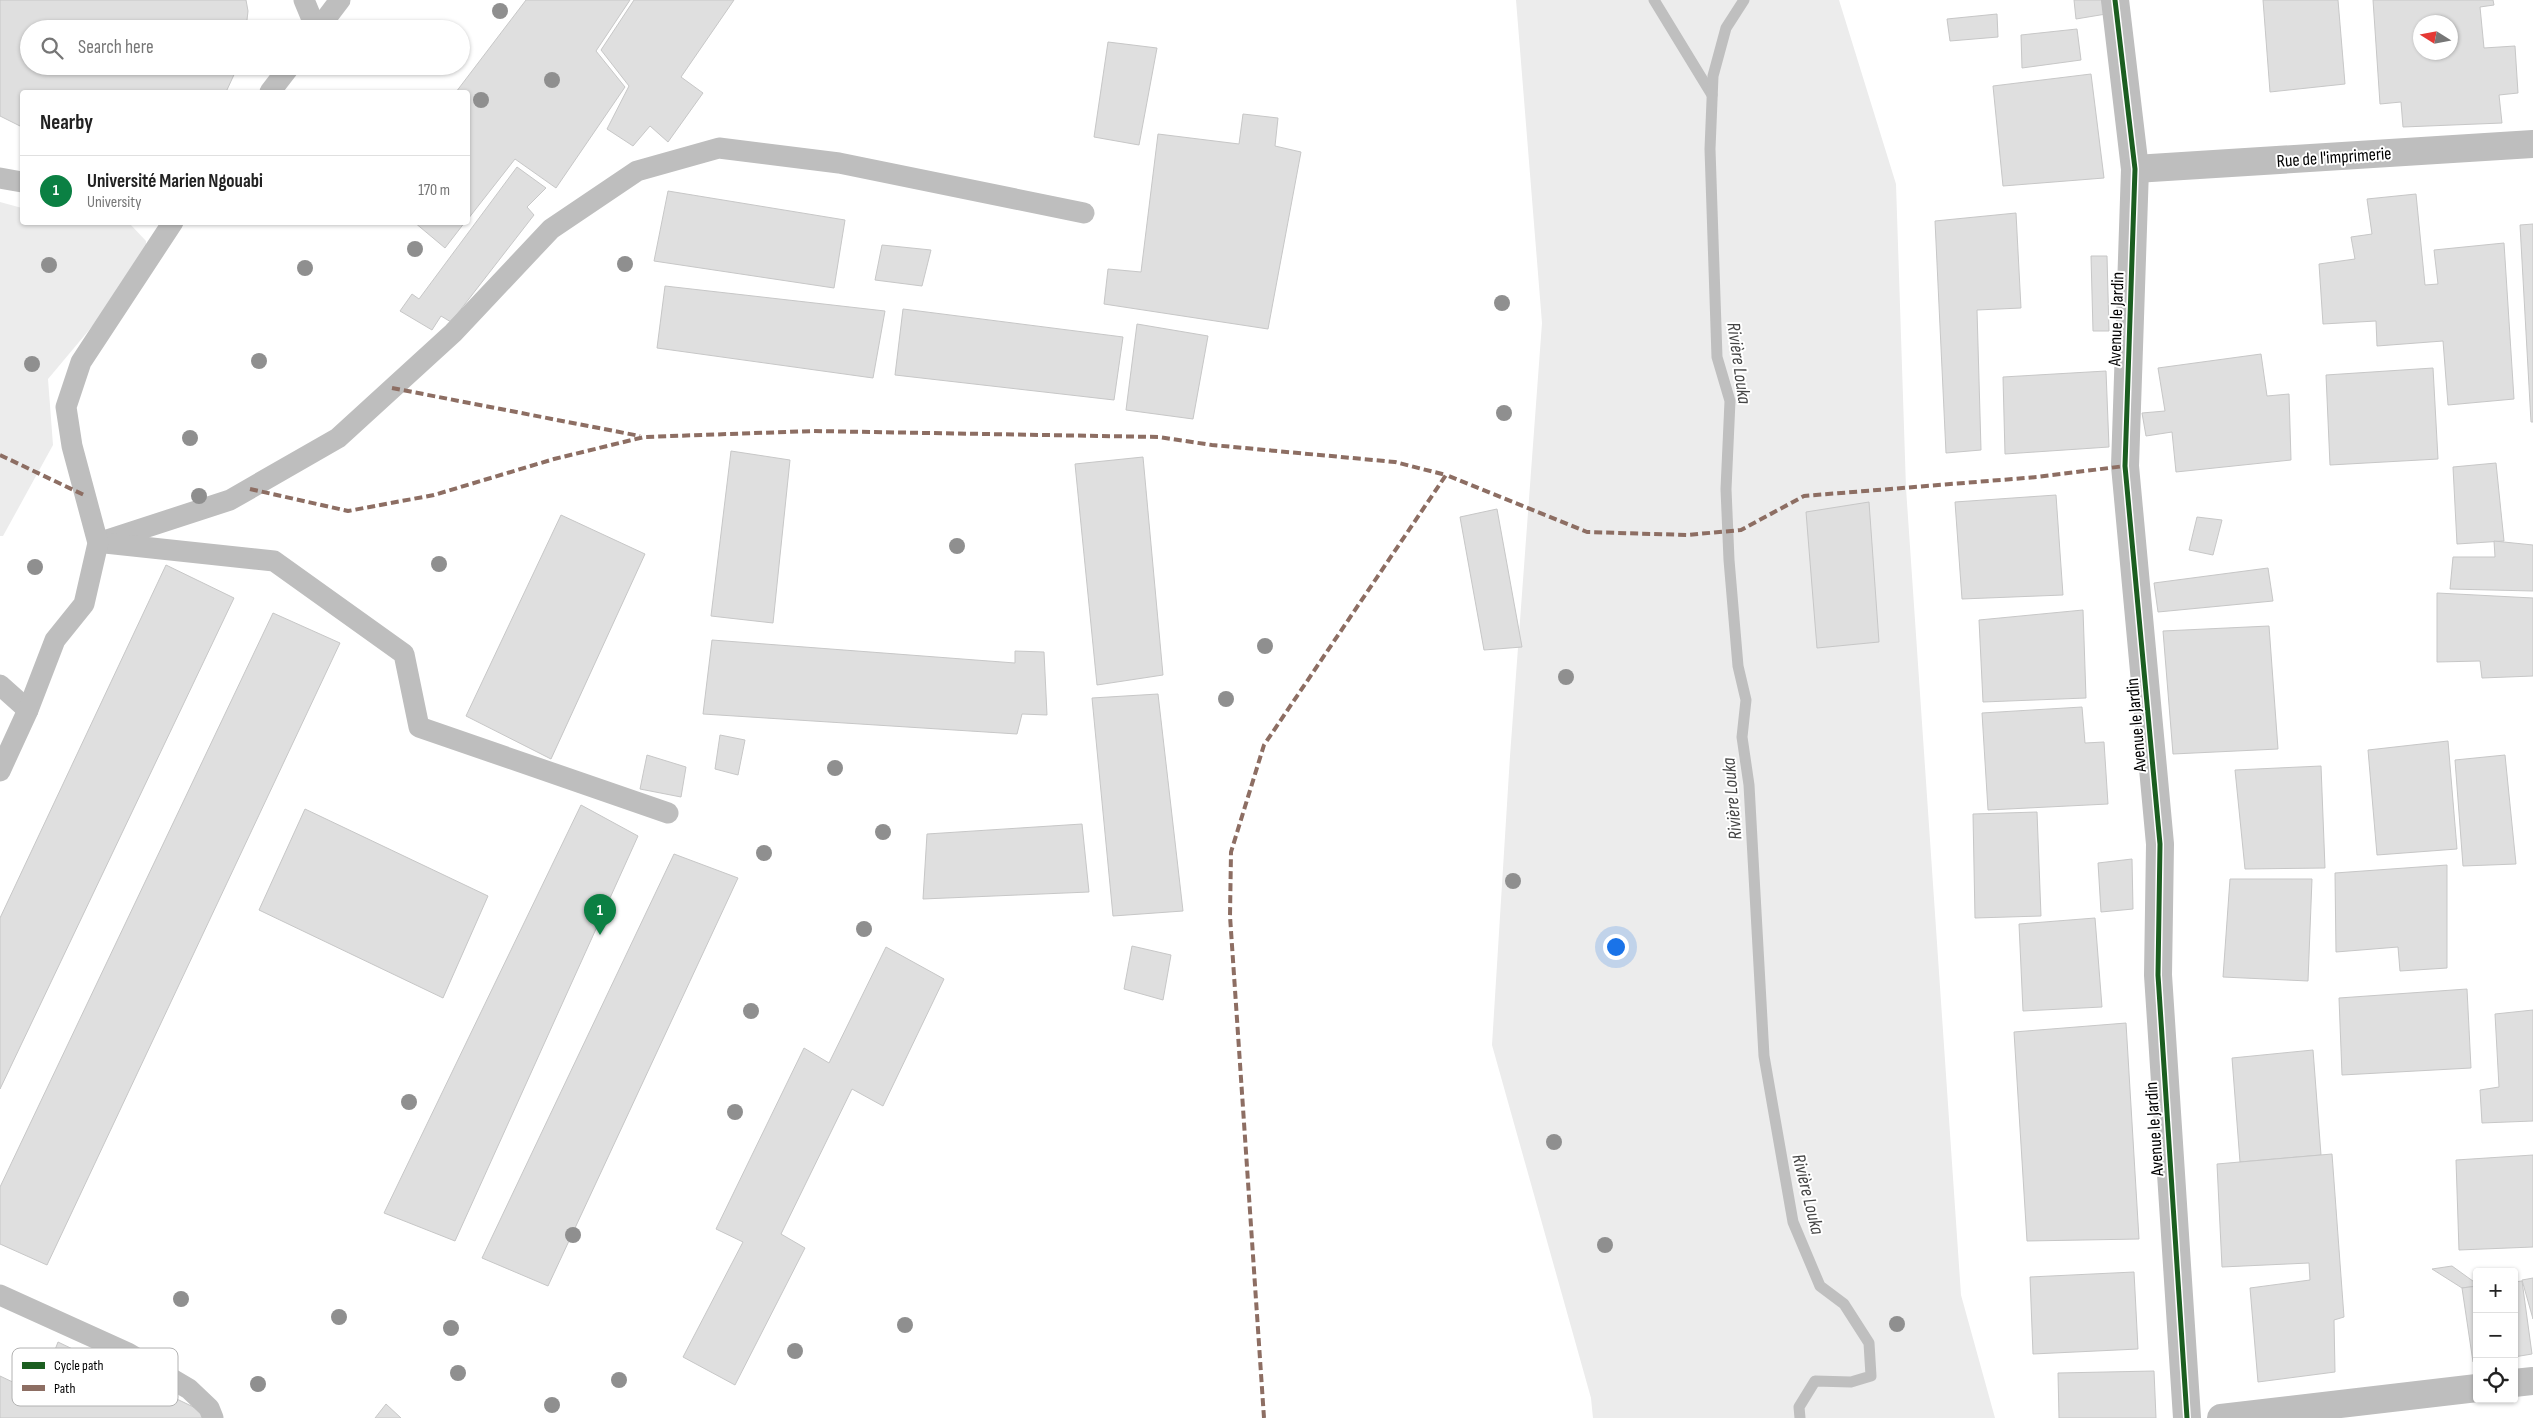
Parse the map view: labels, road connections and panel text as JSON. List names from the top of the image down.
{
  "streets": {
    "street": ["Rue de l'imprimerie", "Avenue le Jardin"]
  },
  "crossings": [
    ["Rue de l'imprimerie", "Avenue le Jardin"]
  ],
  "water": ["Rivière Louka"],
  "legend": ["Cycle path", "Path"],
  "north": "left",
  "page": {
    "search": "Search here",
    "heading": "Nearby",
    "list": [
      {
        "mark": "1",
        "name": "Université Marien Ngouabi",
        "note": "University",
        "value": "170 m"
      }
    ],
    "pins": "1",
    "map_buttons": ["+", "−"]
  }
}
